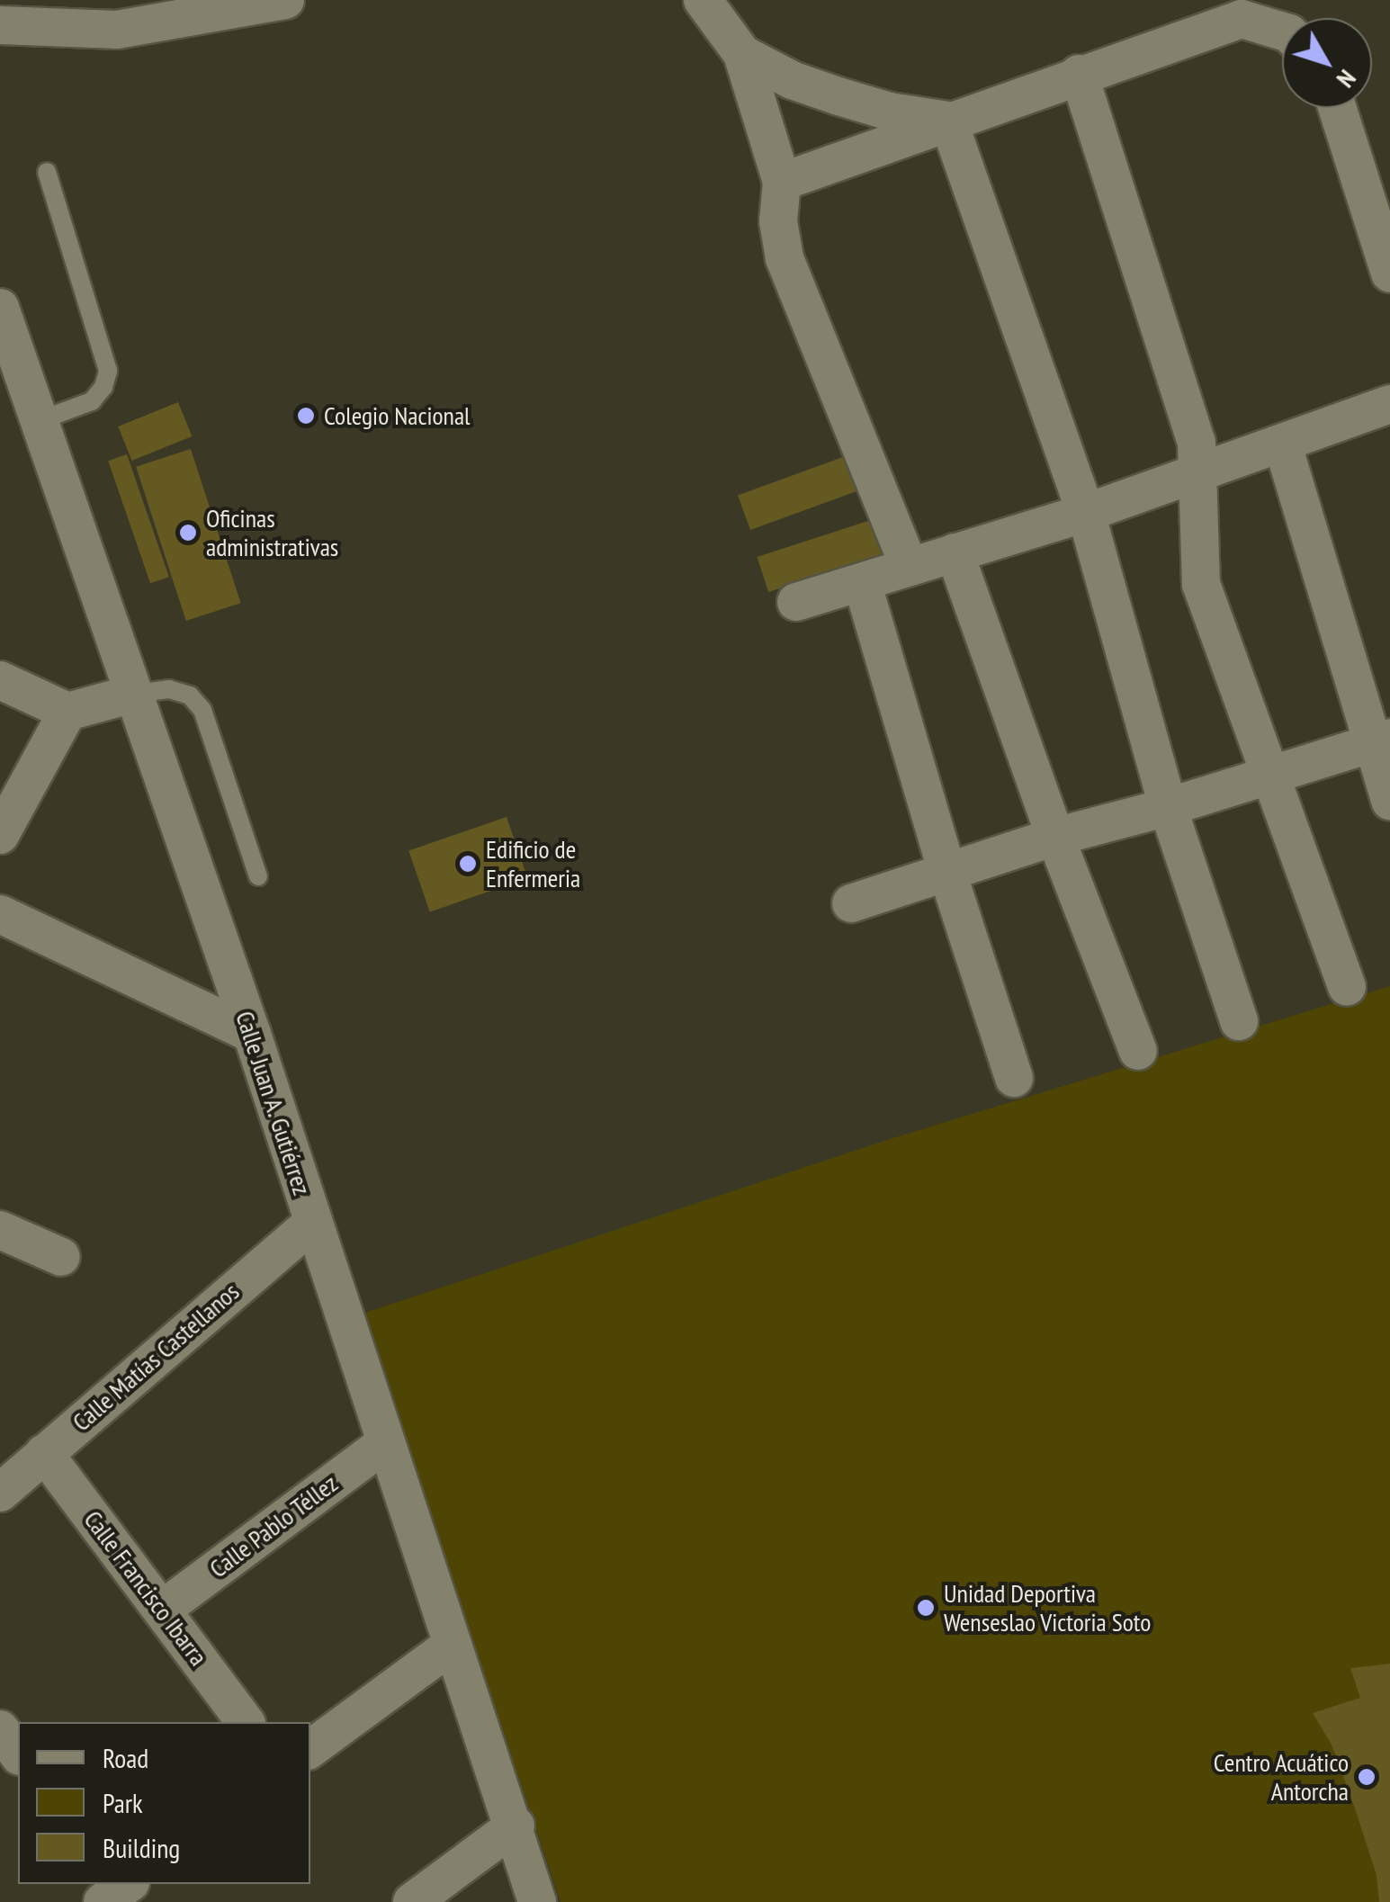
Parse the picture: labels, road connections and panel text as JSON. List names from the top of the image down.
{
  "streets": {
    "street": [
      "Calle Juan A. Gutiérrez",
      "Calle Matías Castellanos",
      "Calle Pablo Téllez",
      "Calle Francisco Ibarra"
    ]
  },
  "crossings": [
    ["Calle Juan A. Gutiérrez", "Calle Matías Castellanos"],
    ["Calle Juan A. Gutiérrez", "Calle Pablo Téllez"],
    ["Calle Matías Castellanos", "Calle Francisco Ibarra"],
    ["Calle Pablo Téllez", "Calle Francisco Ibarra"]
  ],
  "places": [
    "Colegio Nacional",
    "Oficinas administrativas",
    "Edificio de Enfermeria",
    "Unidad Deportiva Wenseslao Victoria Soto",
    "Centro Acuático Antorcha"
  ],
  "legend": ["Road", "Park", "Building"],
  "north": "bottom right"
}
